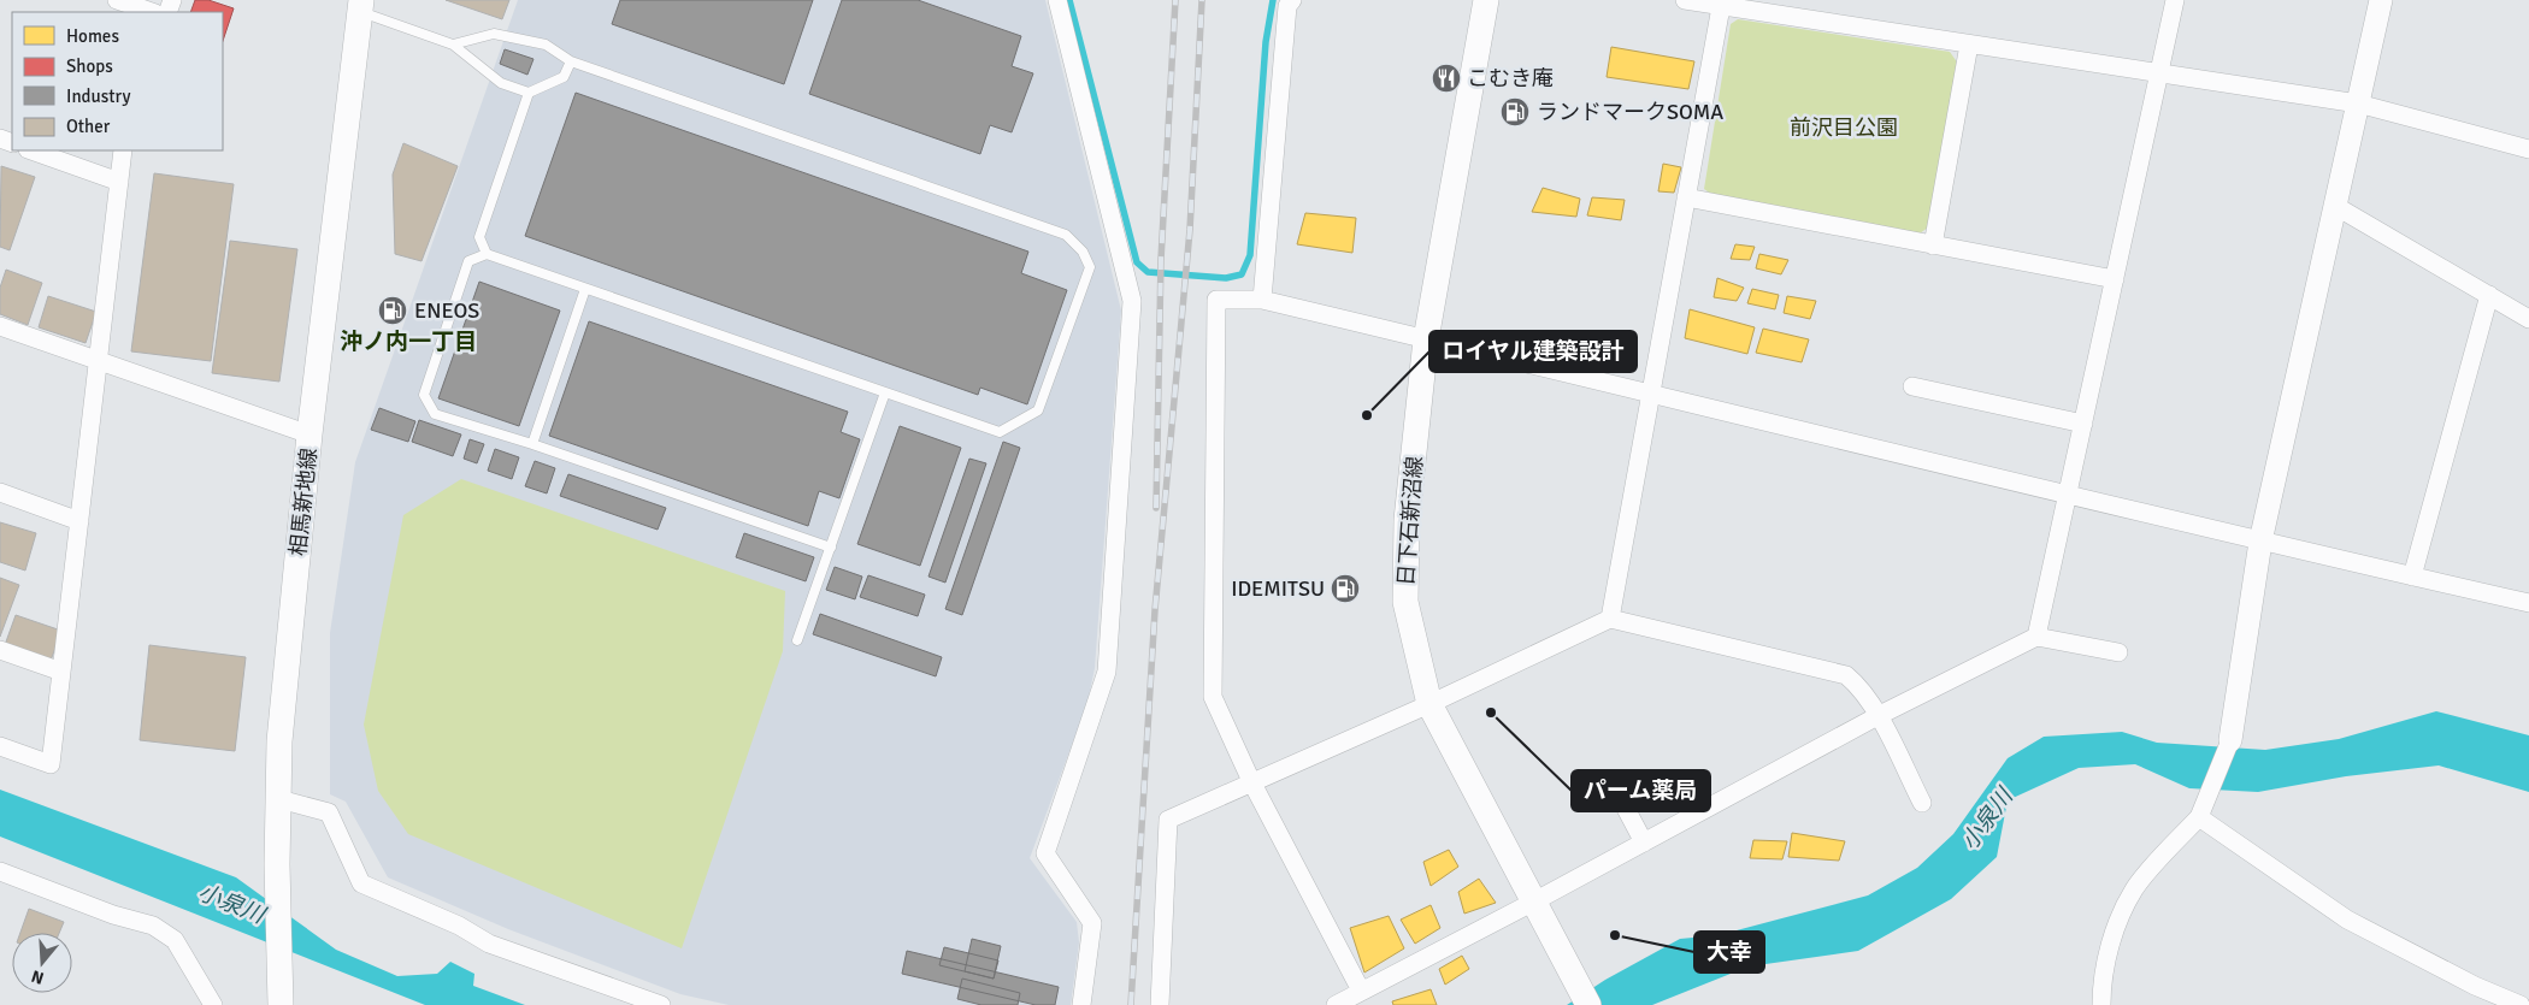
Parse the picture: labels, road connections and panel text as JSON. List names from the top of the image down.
{
  "streets": {
    "main road": ["相馬新地線", "日下石新沼線"]
  },
  "districts": ["沖ノ内一丁目"],
  "water": ["小泉川"],
  "parks": ["前沢目公園"],
  "places": {
    "restaurant": ["こむき庵"],
    "fuel station": ["ランドマークSOMA", "ENEOS", "IDEMITSU"],
    "other": ["ロイヤル建築設計", "パーム薬局", "大幸"]
  },
  "legend": [
    "Homes",
    "Shops",
    "Industry",
    "Other"
  ],
  "north": "bottom"
}
